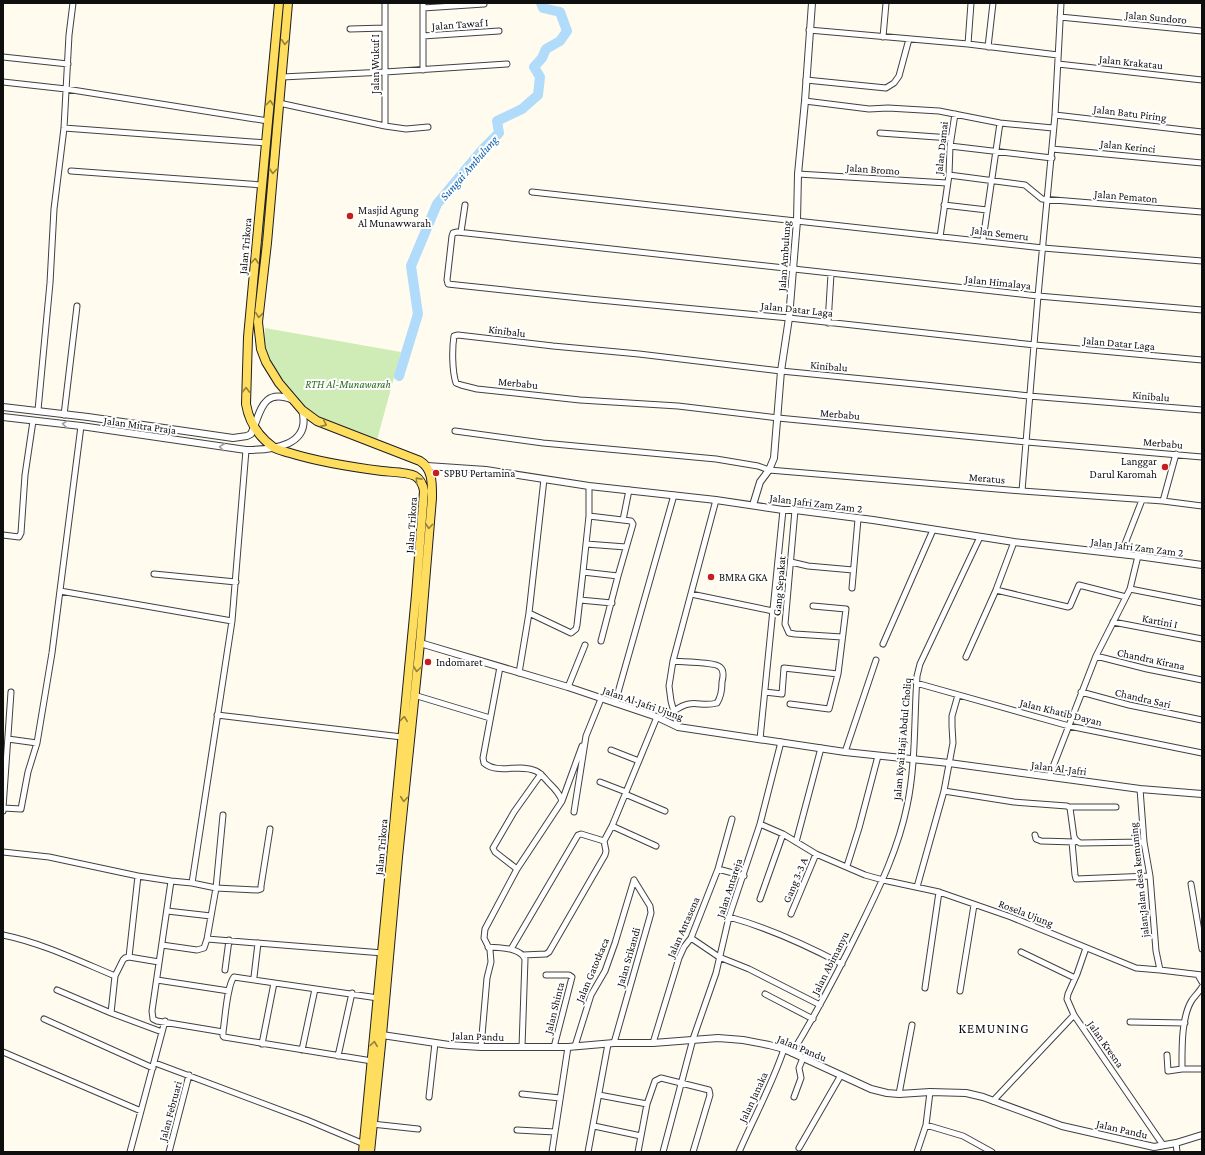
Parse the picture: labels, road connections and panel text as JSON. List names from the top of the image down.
{
  "streets": {
    "main road": ["Jalan Trikora"],
    "street": [
      "Jalan Sundoro",
      "Jalan Tawaf I",
      "Jalan Krakatau",
      "Jalan Wukuf I",
      "Jalan Batu Piring",
      "Jalan Kerinci",
      "Jalan Damai",
      "Jalan Bromo",
      "Jalan Pematon",
      "Jalan Semeru",
      "Jalan Ambulung",
      "Jalan Himalaya",
      "Jalan Datar Laga",
      "Kinibalu",
      "Merbabu",
      "Jalan Mitra Praja",
      "Meratus",
      "Jalan Jafri Zam Zam 2",
      "Gang Sepakat",
      "Kartini I",
      "Chandra Kirana",
      "Chandra Sari",
      "Jalan Al-Jafri Ujung",
      "Jalan Khatib Dayan",
      "Jalan Kyai Haji Abdul Choliq",
      "Jalan Al-Jafri",
      "Gang 3-3 A",
      "jalan;Jalan desa kemuning",
      "Jalan Antareja",
      "Rosela Ujung",
      "Jalan Antasena",
      "Jalan Srikandi",
      "Jalan Abimanyu",
      "Jalan Gatotkaca",
      "Jalan Shinta",
      "Jalan Pandu",
      "Jalan Kresna",
      "Jalan Janaka",
      "Jalan Februari"
    ]
  },
  "crossings": [
    ["Jalan Damai", "Jalan Bromo"],
    ["Jalan Damai", "Jalan Semeru"],
    ["Jalan Bromo", "Jalan Ambulung"],
    ["Jalan Semeru", "Jalan Ambulung"],
    ["Jalan Trikora", "Jalan Mitra Praja"],
    ["Jalan Trikora", "Jalan Jafri Zam Zam 2"],
    ["Jalan Trikora", "Jalan Al-Jafri Ujung"],
    ["Jalan Trikora", "Jalan Pandu"],
    ["Jalan Ambulung", "Jalan Himalaya"],
    ["Jalan Ambulung", "Jalan Datar Laga"],
    ["Jalan Ambulung", "Kinibalu"],
    ["Jalan Ambulung", "Merbabu"],
    ["Jalan Ambulung", "Meratus"],
    ["Jalan Ambulung", "Jalan Jafri Zam Zam 2"],
    ["Jalan Himalaya", "Jalan Datar Laga"],
    ["Kinibalu", "Merbabu"],
    ["Jalan Jafri Zam Zam 2", "Gang Sepakat"],
    ["Jalan Jafri Zam Zam 2", "Jalan Kyai Haji Abdul Choliq"],
    ["Jalan Al-Jafri Ujung", "Jalan Kyai Haji Abdul Choliq"],
    ["Jalan Al-Jafri Ujung", "Jalan Al-Jafri"],
    ["Jalan Al-Jafri Ujung", "Jalan Antareja"],
    ["Jalan Khatib Dayan", "Jalan Kyai Haji Abdul Choliq"],
    ["Jalan Kyai Haji Abdul Choliq", "Jalan Al-Jafri"],
    ["Jalan Kyai Haji Abdul Choliq", "Rosela Ujung"],
    ["Jalan Kyai Haji Abdul Choliq", "Jalan Abimanyu"],
    ["Jalan Al-Jafri", "jalan;Jalan desa kemuning"],
    ["Gang 3-3 A", "Rosela Ujung"],
    ["jalan;Jalan desa kemuning", "Rosela Ujung"],
    ["Jalan Antareja", "Rosela Ujung"],
    ["Jalan Antareja", "Jalan Pandu"],
    ["Rosela Ujung", "Jalan Abimanyu"],
    ["Rosela Ujung", "Jalan Kresna"],
    ["Jalan Antasena", "Jalan Pandu"],
    ["Jalan Srikandi", "Jalan Gatotkaca"],
    ["Jalan Srikandi", "Jalan Pandu"],
    ["Jalan Abimanyu", "Jalan Pandu"],
    ["Jalan Gatotkaca", "Jalan Pandu"],
    ["Jalan Shinta", "Jalan Pandu"],
    ["Jalan Pandu", "Jalan Kresna"],
    ["Jalan Pandu", "Jalan Janaka"]
  ],
  "districts": ["KEMUNING"],
  "water": ["Sungai Ambulung"],
  "parks": ["RTH Al-Munawarah"],
  "places": [
    "Masjid Agung Al Munawwarah",
    "Langgar Darul Karomah",
    "SPBU Pertamina",
    "BMRA GKA",
    "Indomaret"
  ]
}
